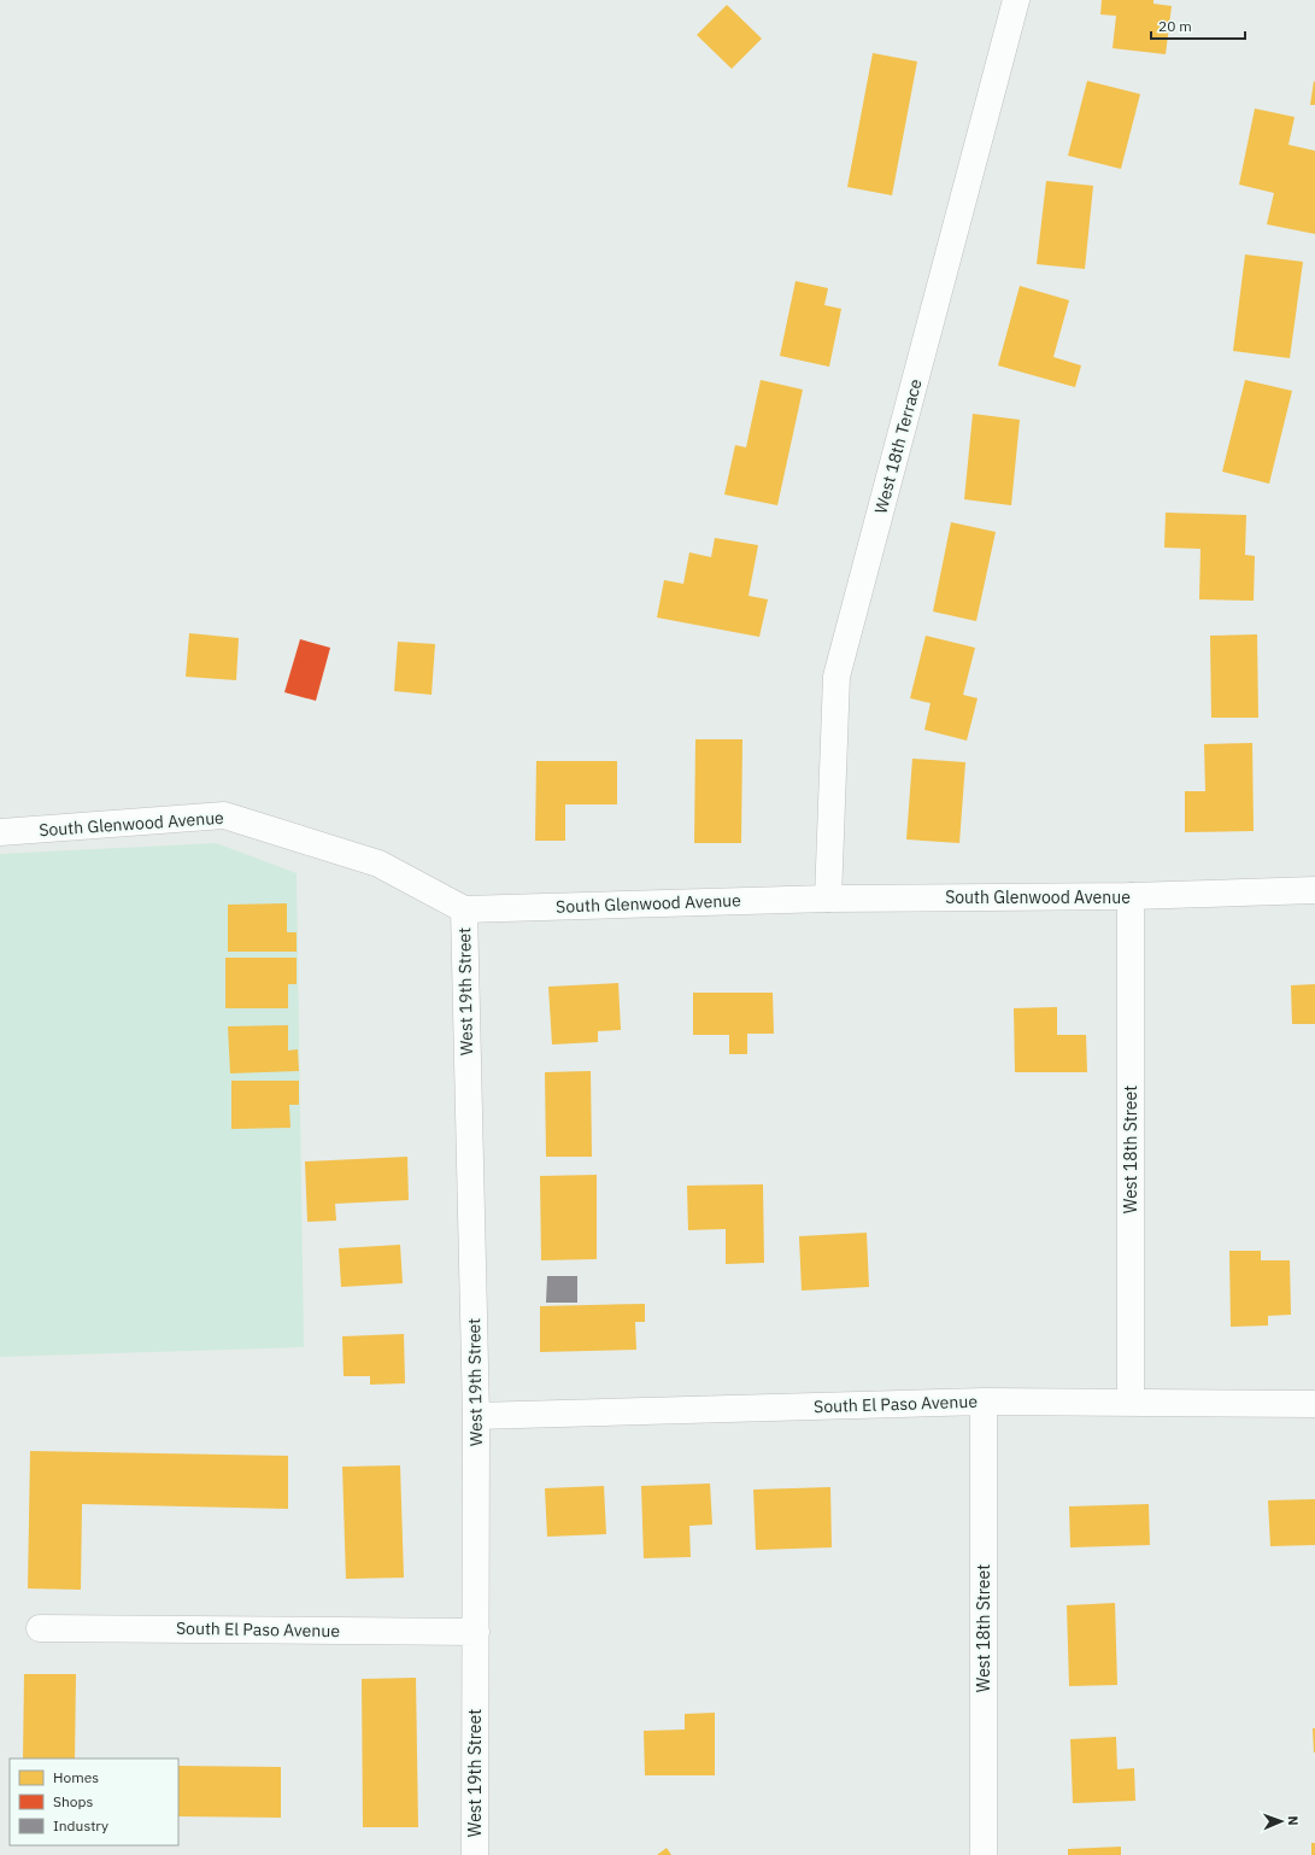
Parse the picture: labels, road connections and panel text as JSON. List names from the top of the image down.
{
  "streets": {
    "street": [
      "West 18th Terrace",
      "South Glenwood Avenue",
      "West 19th Street",
      "West 18th Street",
      "South El Paso Avenue"
    ]
  },
  "crossings": [
    ["West 18th Terrace", "South Glenwood Avenue"],
    ["South Glenwood Avenue", "West 19th Street"],
    ["South Glenwood Avenue", "West 18th Street"],
    ["West 19th Street", "South El Paso Avenue"],
    ["West 18th Street", "South El Paso Avenue"]
  ],
  "legend": ["Homes", "Shops", "Industry"],
  "scale_bar": "20 m",
  "north": "right"
}
